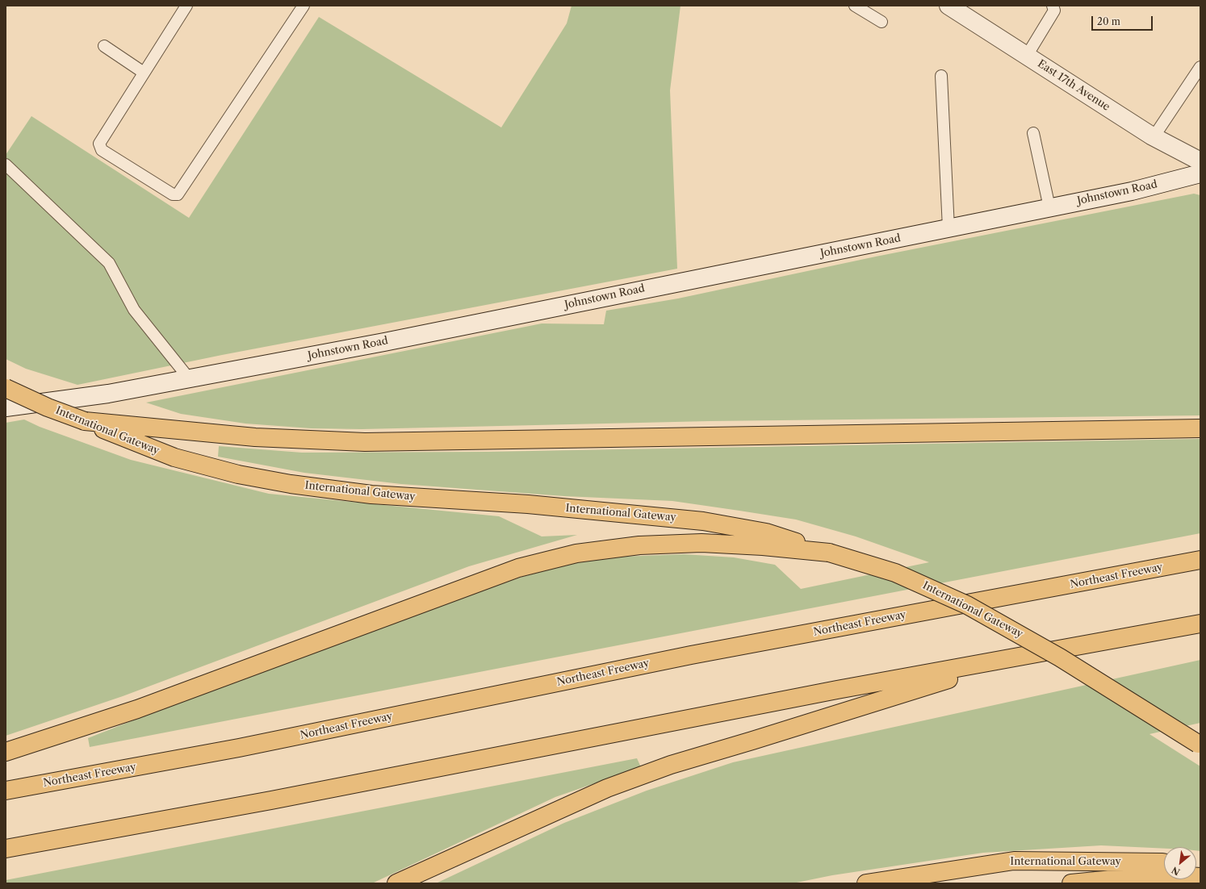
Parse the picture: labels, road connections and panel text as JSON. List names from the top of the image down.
{
  "streets": {
    "highway": ["International Gateway", "Northeast Freeway"],
    "main road": ["East 17th Avenue", "Johnstown Road"]
  },
  "scale_bar": "20 m",
  "north": "bottom left"
}
